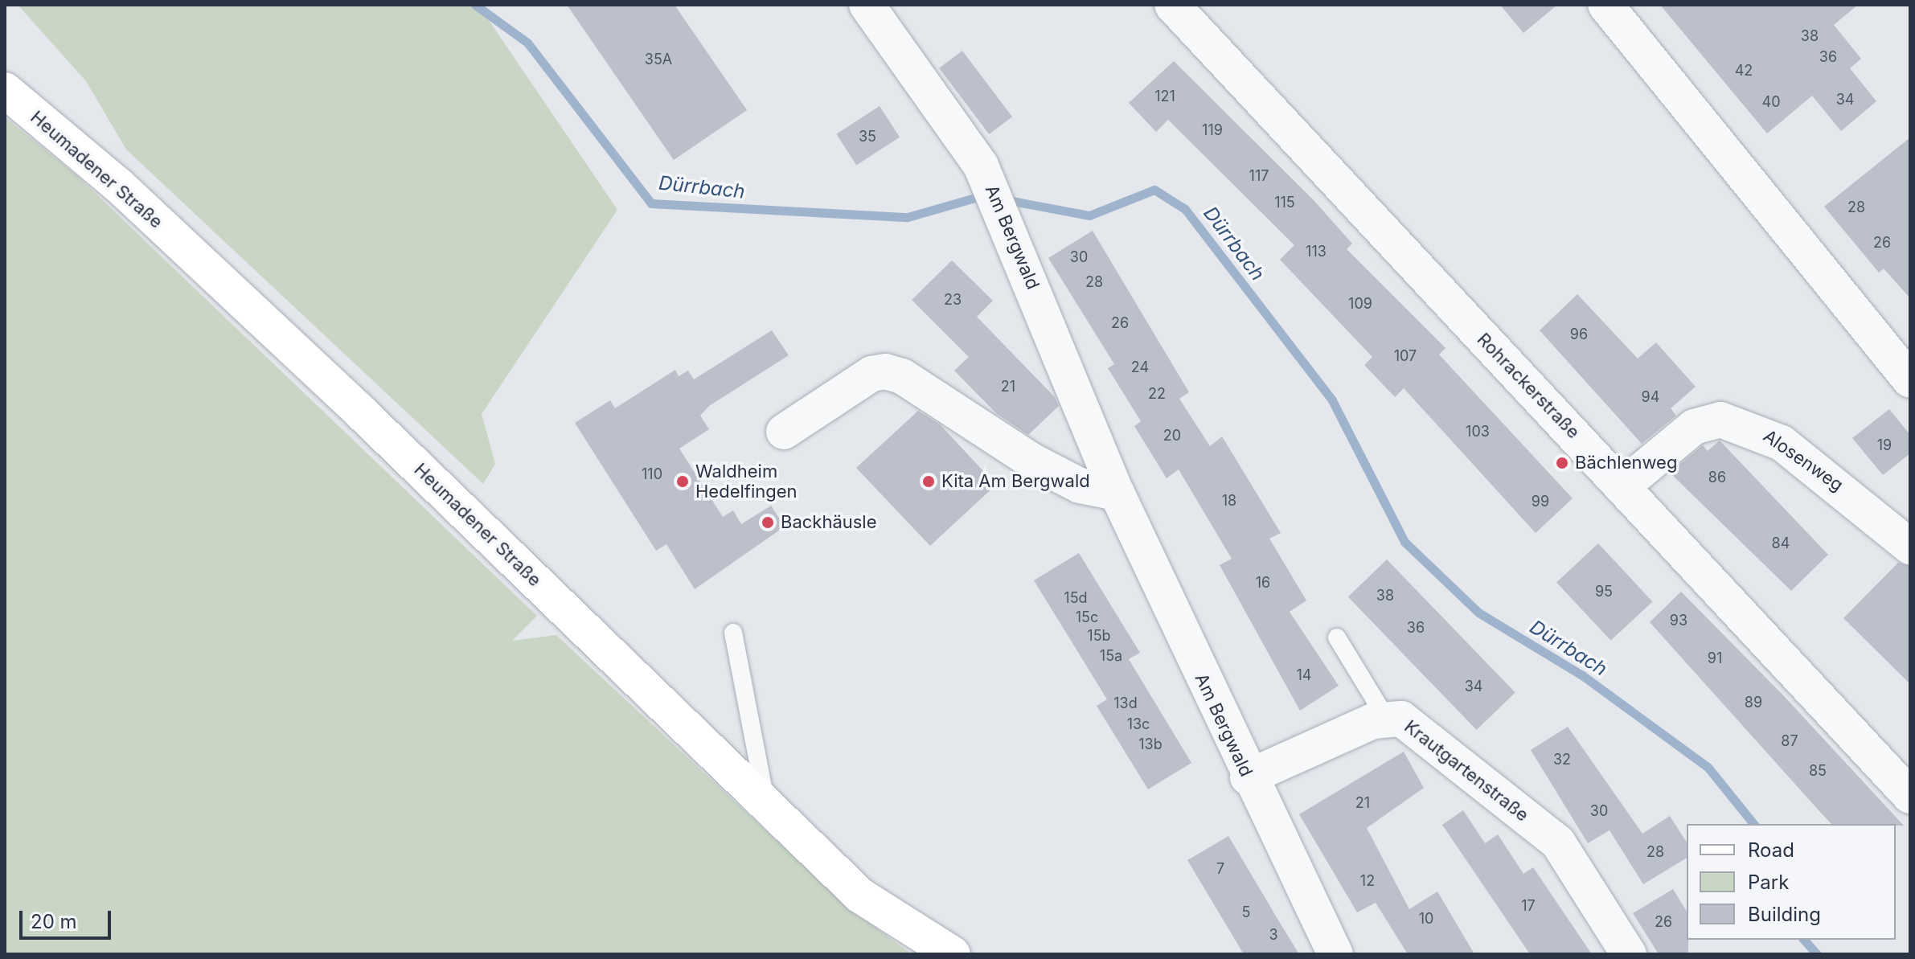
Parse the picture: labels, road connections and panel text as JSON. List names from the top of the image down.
{
  "streets": {
    "main road": ["Heumadener Straße"],
    "street": [
      "Am Bergwald",
      "Rohrackerstraße",
      "Alosenweg",
      "Krautgartenstraße"
    ]
  },
  "crossings": [
    ["Am Bergwald", "Krautgartenstraße"],
    ["Rohrackerstraße", "Alosenweg"]
  ],
  "water": ["Dürrbach"],
  "places": [
    "Bächlenweg",
    "Waldheim Hedelfingen",
    "Kita Am Bergwald",
    "Backhäusle"
  ],
  "house_numbers": [
    "38",
    "36",
    "35A",
    "42",
    "121",
    "34",
    "40",
    "119",
    "35",
    "117",
    "115",
    "28",
    "26",
    "113",
    "30",
    "28",
    "23",
    "109",
    "26",
    "96",
    "107",
    "24",
    "21",
    "22",
    "94",
    "103",
    "20",
    "19",
    "110",
    "86",
    "18",
    "99",
    "84",
    "16",
    "95",
    "38",
    "15d",
    "15c",
    "93",
    "36",
    "15b",
    "15a",
    "91",
    "14",
    "34",
    "89",
    "13d",
    "13c",
    "87",
    "13b",
    "32",
    "85",
    "21",
    "30",
    "28",
    "7",
    "12",
    "17",
    "5",
    "10",
    "26",
    "3"
  ],
  "legend": ["Road", "Park", "Building"],
  "scale_bar": "20 m"
}
